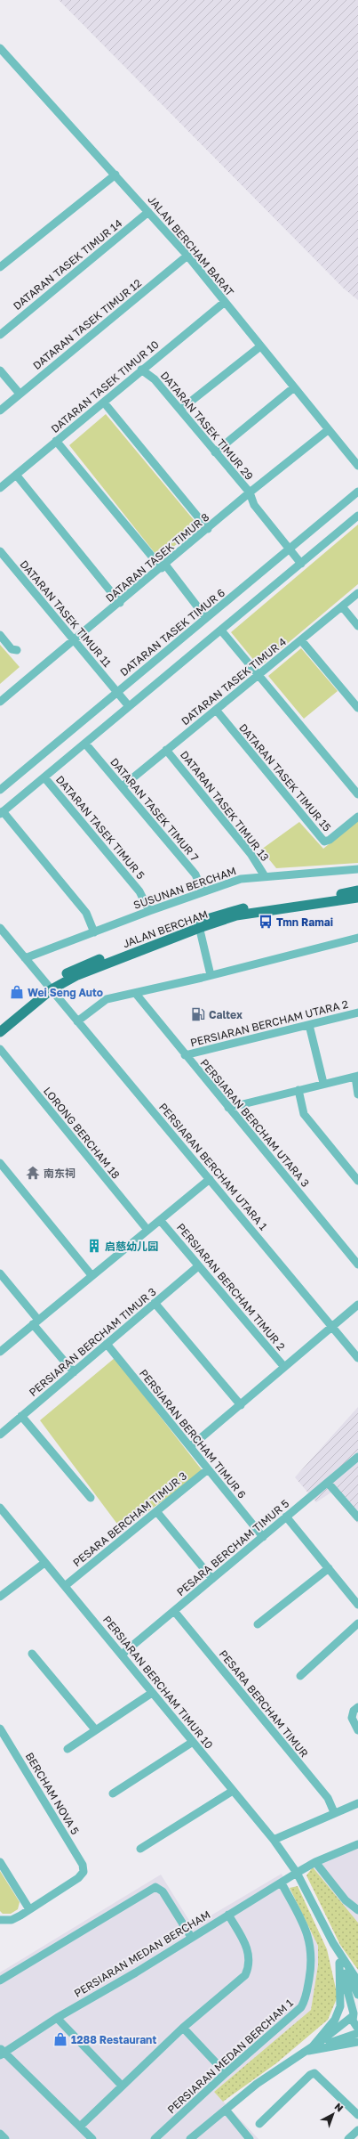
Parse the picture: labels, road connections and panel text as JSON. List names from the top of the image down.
{
  "streets": {
    "main road": ["JALAN BERCHAM"],
    "street": [
      "JALAN BERCHAM BARAT",
      "DATARAN TASEK TIMUR 14",
      "DATARAN TASEK TIMUR 12",
      "DATARAN TASEK TIMUR 10",
      "DATARAN TASEK TIMUR 29",
      "DATARAN TASEK TIMUR 8",
      "DATARAN TASEK TIMUR 11",
      "DATARAN TASEK TIMUR 6",
      "DATARAN TASEK TIMUR 4",
      "DATARAN TASEK TIMUR 15",
      "DATARAN TASEK TIMUR 13",
      "DATARAN TASEK TIMUR 7",
      "DATARAN TASEK TIMUR 5",
      "SUSUNAN BERCHAM",
      "PERSIARAN BERCHAM UTARA 2",
      "PERSIARAN BERCHAM UTARA 3",
      "LORONG BERCHAM 18",
      "PERSIARAN BERCHAM UTARA 1",
      "PERSIARAN BERCHAM TIMUR 2",
      "PERSIARAN BERCHAM TIMUR 3",
      "PERSIARAN BERCHAM TIMUR 6",
      "PESARA BERCHAM TIMUR 3",
      "PESARA BERCHAM TIMUR 5",
      "PERSIARAN BERCHAM TIMUR 10",
      "PESARA BERCHAM TIMUR",
      "BERCHAM NOVA 5",
      "PERSIARAN MEDAN BERCHAM",
      "PERSIARAN MEDAN BERCHAM 1"
    ]
  },
  "crossings": [
    ["JALAN BERCHAM BARAT", "DATARAN TASEK TIMUR 14"],
    ["JALAN BERCHAM BARAT", "DATARAN TASEK TIMUR 12"],
    ["JALAN BERCHAM BARAT", "DATARAN TASEK TIMUR 10"],
    ["JALAN BERCHAM BARAT", "DATARAN TASEK TIMUR 8"],
    ["DATARAN TASEK TIMUR 10", "DATARAN TASEK TIMUR 29"],
    ["DATARAN TASEK TIMUR 29", "DATARAN TASEK TIMUR 8"],
    ["DATARAN TASEK TIMUR 29", "DATARAN TASEK TIMUR 6"],
    ["DATARAN TASEK TIMUR 8", "DATARAN TASEK TIMUR 11"],
    ["DATARAN TASEK TIMUR 11", "DATARAN TASEK TIMUR 6"],
    ["DATARAN TASEK TIMUR 4", "DATARAN TASEK TIMUR 15"],
    ["DATARAN TASEK TIMUR 4", "DATARAN TASEK TIMUR 13"],
    ["DATARAN TASEK TIMUR 4", "DATARAN TASEK TIMUR 7"],
    ["DATARAN TASEK TIMUR 13", "SUSUNAN BERCHAM"],
    ["DATARAN TASEK TIMUR 7", "SUSUNAN BERCHAM"],
    ["DATARAN TASEK TIMUR 5", "SUSUNAN BERCHAM"],
    ["SUSUNAN BERCHAM", "PERSIARAN BERCHAM UTARA 1"],
    ["JALAN BERCHAM", "PERSIARAN BERCHAM UTARA 1"],
    ["PERSIARAN BERCHAM UTARA 2", "PERSIARAN BERCHAM UTARA 3"],
    ["PERSIARAN BERCHAM TIMUR 2", "PERSIARAN BERCHAM TIMUR 3"],
    ["PERSIARAN BERCHAM TIMUR 3", "PERSIARAN BERCHAM TIMUR 6"],
    ["PERSIARAN BERCHAM TIMUR 6", "PESARA BERCHAM TIMUR 3"],
    ["PERSIARAN BERCHAM TIMUR 6", "PESARA BERCHAM TIMUR 5"],
    ["PESARA BERCHAM TIMUR 3", "PERSIARAN BERCHAM TIMUR 10"],
    ["PESARA BERCHAM TIMUR 5", "PERSIARAN BERCHAM TIMUR 10"],
    ["PESARA BERCHAM TIMUR 5", "PESARA BERCHAM TIMUR"],
    ["PERSIARAN BERCHAM TIMUR 10", "PERSIARAN MEDAN BERCHAM"],
    ["PERSIARAN MEDAN BERCHAM", "PERSIARAN MEDAN BERCHAM 1"]
  ],
  "places": {
    "bus stop": ["Tmn Ramai"],
    "shop": ["Wei Seng Auto", "1288 Restaurant"],
    "fuel station": ["Caltex"],
    "temple": ["南东祠"],
    "building": ["启慈幼儿园"]
  },
  "north": "top right"
}
